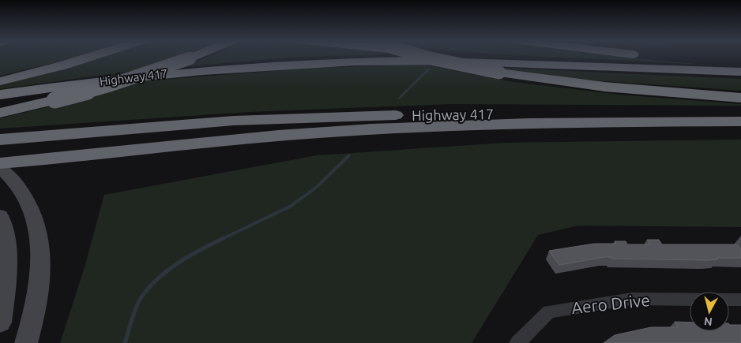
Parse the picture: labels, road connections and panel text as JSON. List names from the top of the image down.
{
  "streets": {
    "highway": ["Highway 417"],
    "street": ["Aero Drive"]
  },
  "north": "bottom"
}
